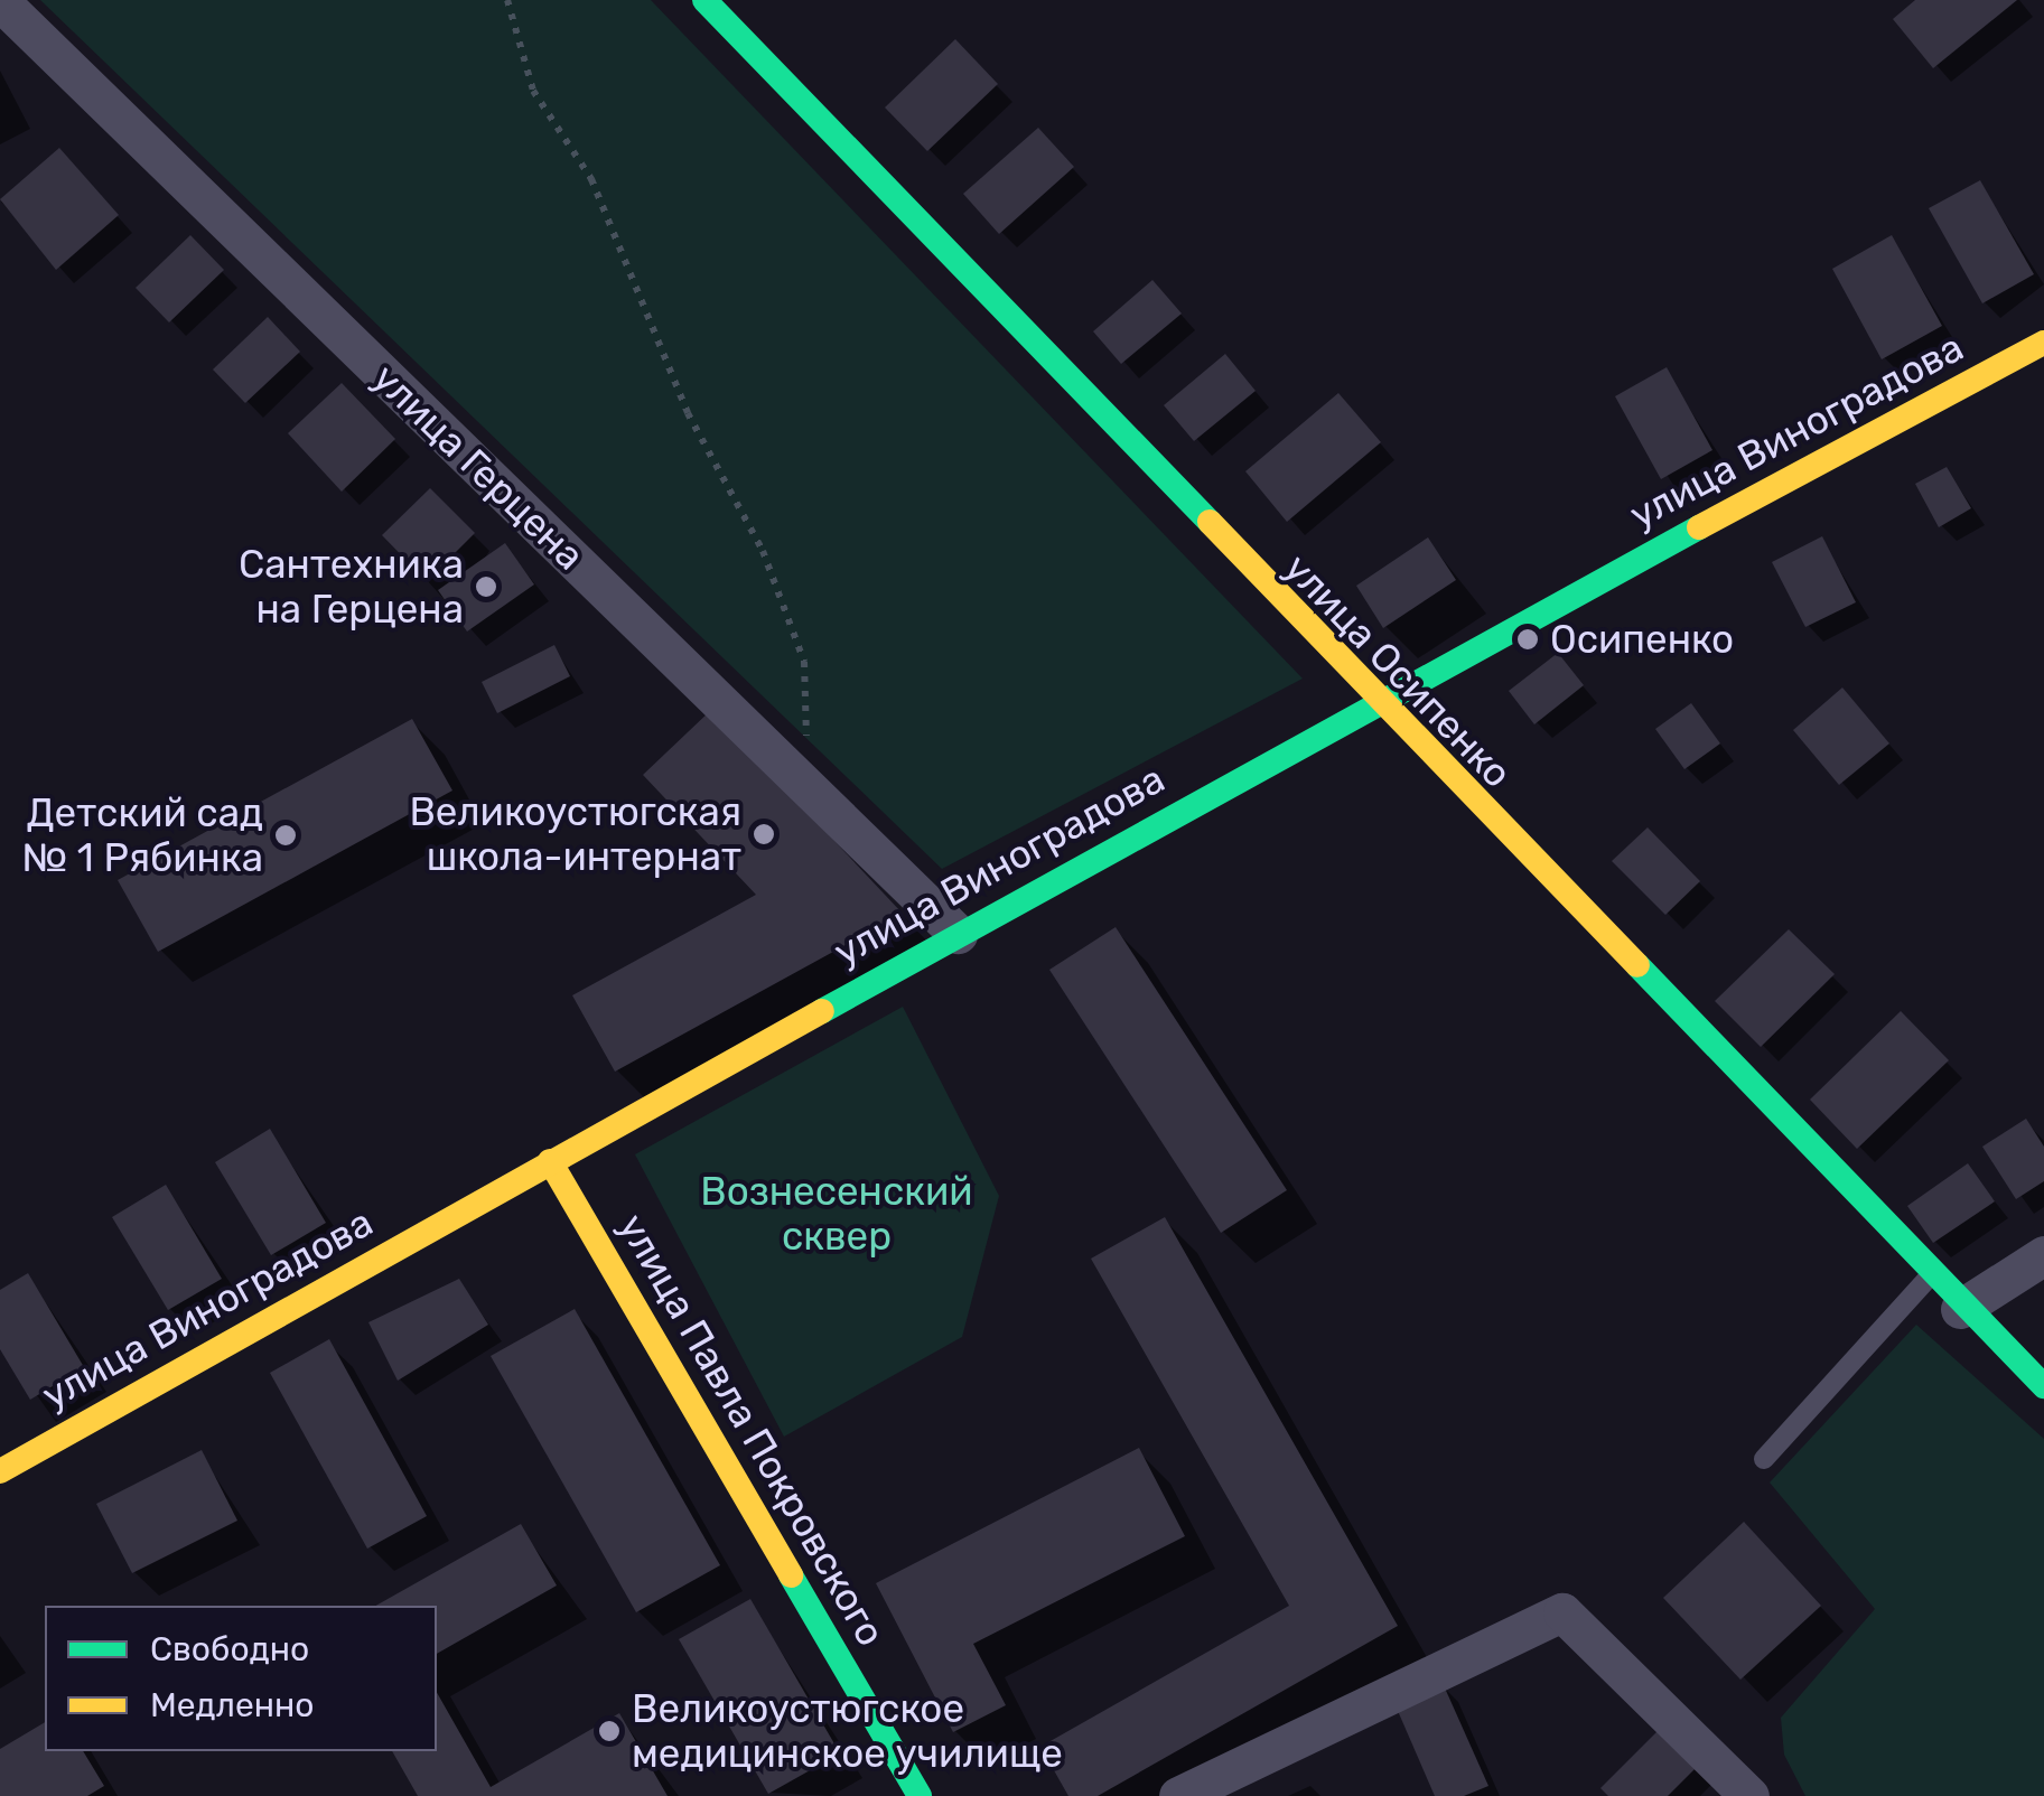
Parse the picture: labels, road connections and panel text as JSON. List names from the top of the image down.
{
  "streets": {
    "street": [
      "улица Виноградова",
      "улица Герцена",
      "улица Осипенко",
      "улица Павла Покровского"
    ]
  },
  "crossings": [
    ["улица Виноградова", "улица Герцена"],
    ["улица Виноградова", "улица Осипенко"],
    ["улица Виноградова", "улица Павла Покровского"]
  ],
  "parks": ["Вознесенский сквер"],
  "places": [
    "Сантехника на Герцена",
    "Осипенко",
    "Великоустюгская школа-интернат",
    "Детский сад № 1 Рябинка",
    "Великоустюгское медицинское училище"
  ],
  "legend": ["Свободно", "Медленно"]
}
